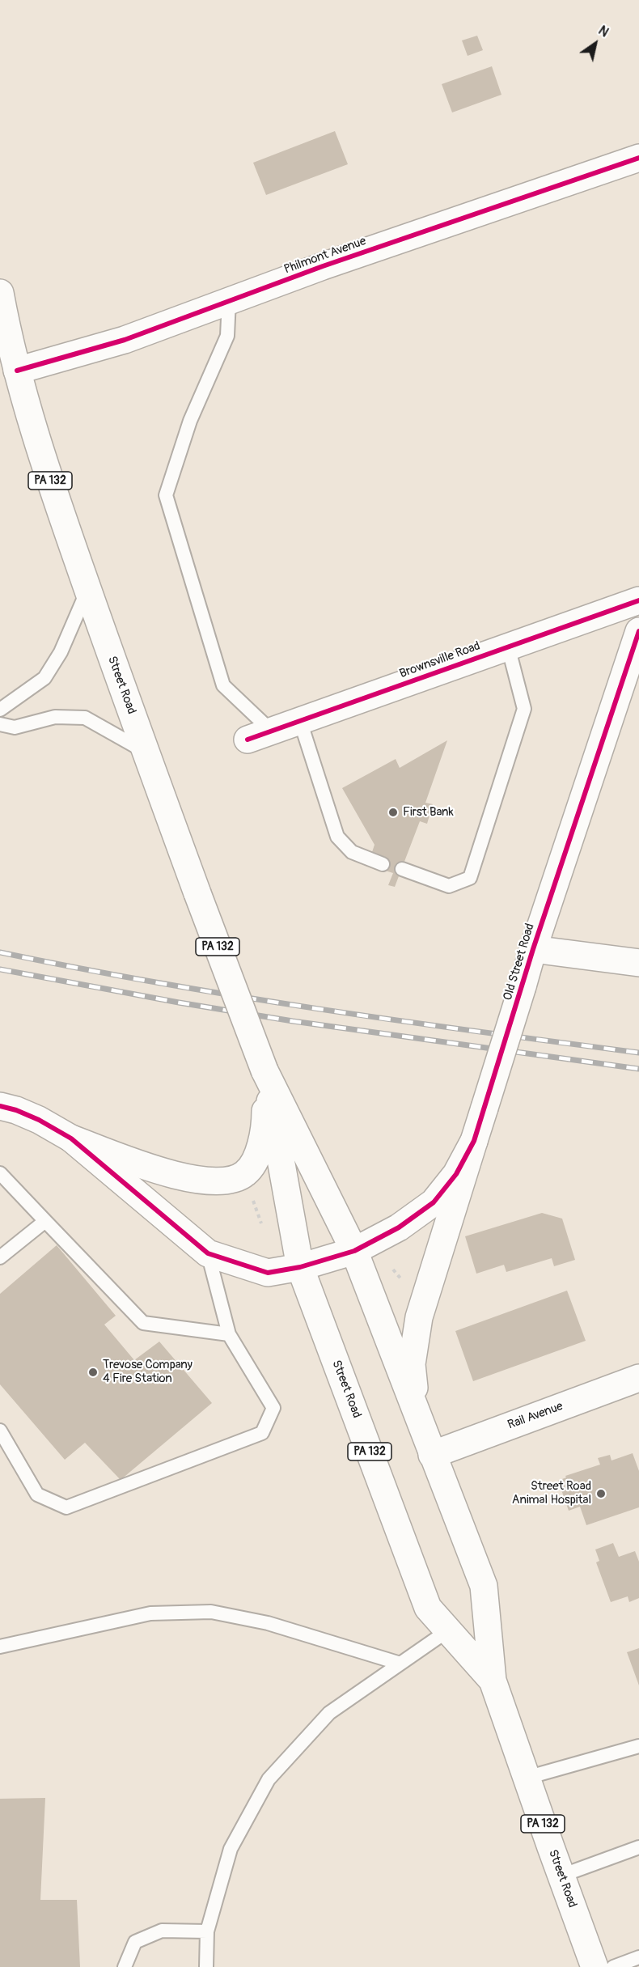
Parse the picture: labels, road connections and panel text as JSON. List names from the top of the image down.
{
  "streets": {
    "main road": [
      "Philmont Avenue",
      "PA 132",
      "Brownsville Road",
      "Street Road",
      "Old Street Road",
      "Rail Avenue"
    ]
  },
  "crossings": [
    ["Philmont Avenue", "Street Road"],
    ["Street Road", "Old Street Road"],
    ["Street Road", "Rail Avenue"]
  ],
  "places": ["First Bank", "Trevose Company 4 Fire Station", "Street Road Animal Hospital"],
  "north": "top right"
}
